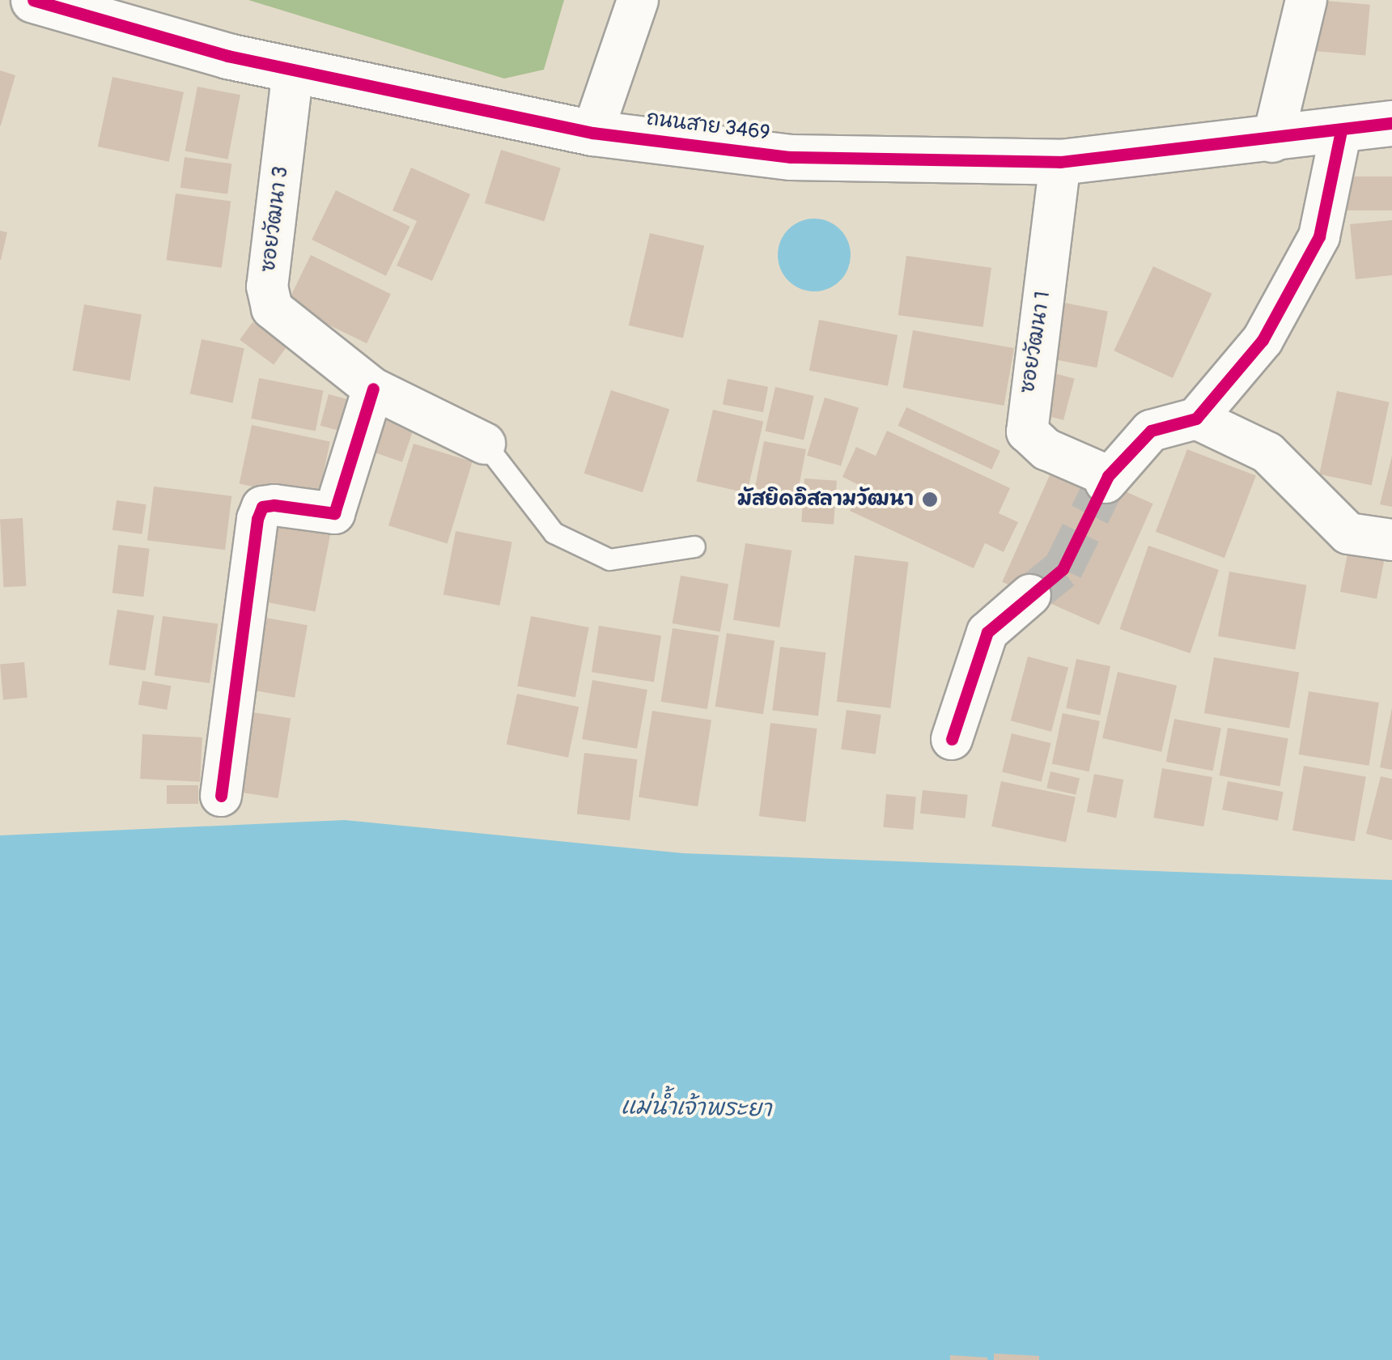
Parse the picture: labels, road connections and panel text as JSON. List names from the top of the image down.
{
  "streets": {
    "street": ["ถนนสาย 3469", "ซอยวัฒนา 3", "ซอยวัฒนา 1"]
  },
  "crossings": [
    ["ถนนสาย 3469", "ซอยวัฒนา 3"],
    ["ถนนสาย 3469", "ซอยวัฒนา 1"]
  ],
  "water": ["แม่น้ำเจ้าพระยา"],
  "places": ["มัสยิดอิสลามวัฒนา"]
}
